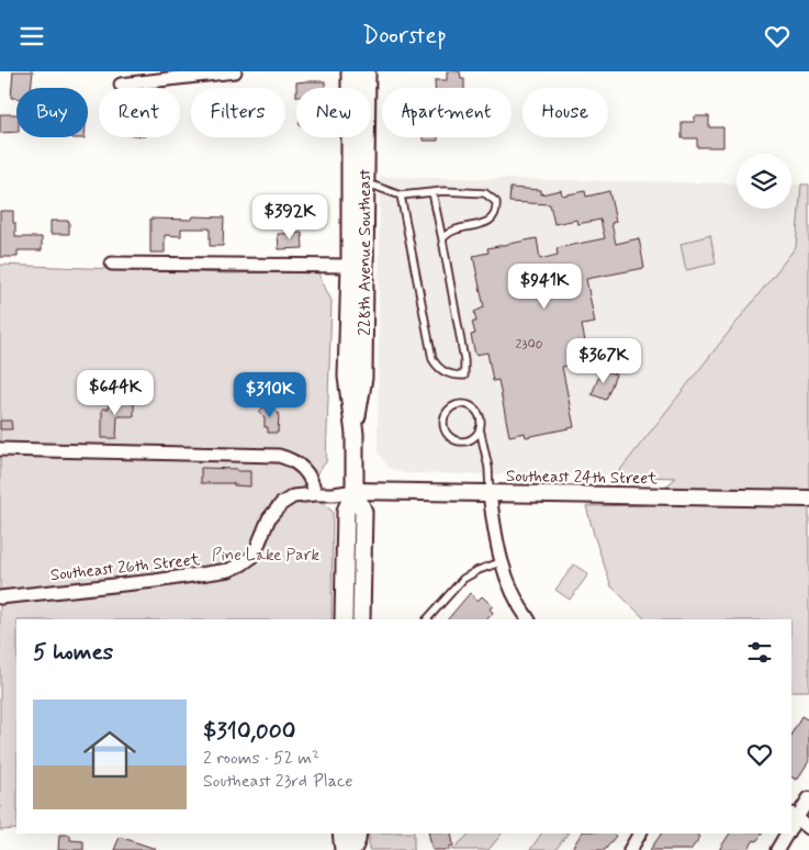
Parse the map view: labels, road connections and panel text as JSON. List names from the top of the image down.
{
  "streets": {
    "main road": ["228th Avenue Southeast"],
    "street": ["Southeast 24th Street", "Southeast 26th Street"]
  },
  "crossings": [
    ["228th Avenue Southeast", "Southeast 24th Street"],
    ["228th Avenue Southeast", "Southeast 26th Street"],
    ["Southeast 24th Street", "Southeast 26th Street"]
  ],
  "parks": ["Pine Lake Park"],
  "house_numbers": ["2300"],
  "page": {
    "header": "Doorstep",
    "chip": [
      "Buy",
      "Rent",
      "Filters",
      "New",
      "Apartment",
      "House"
    ],
    "price": [
      "$392K",
      "$941K",
      "$367K",
      "$644K",
      "$310K"
    ],
    "heading": "5 homes",
    "list": [
      {
        "name": "$310,000",
        "note": "2 rooms · 52 m² · Southeast 23rd Place"
      }
    ]
  }
}
